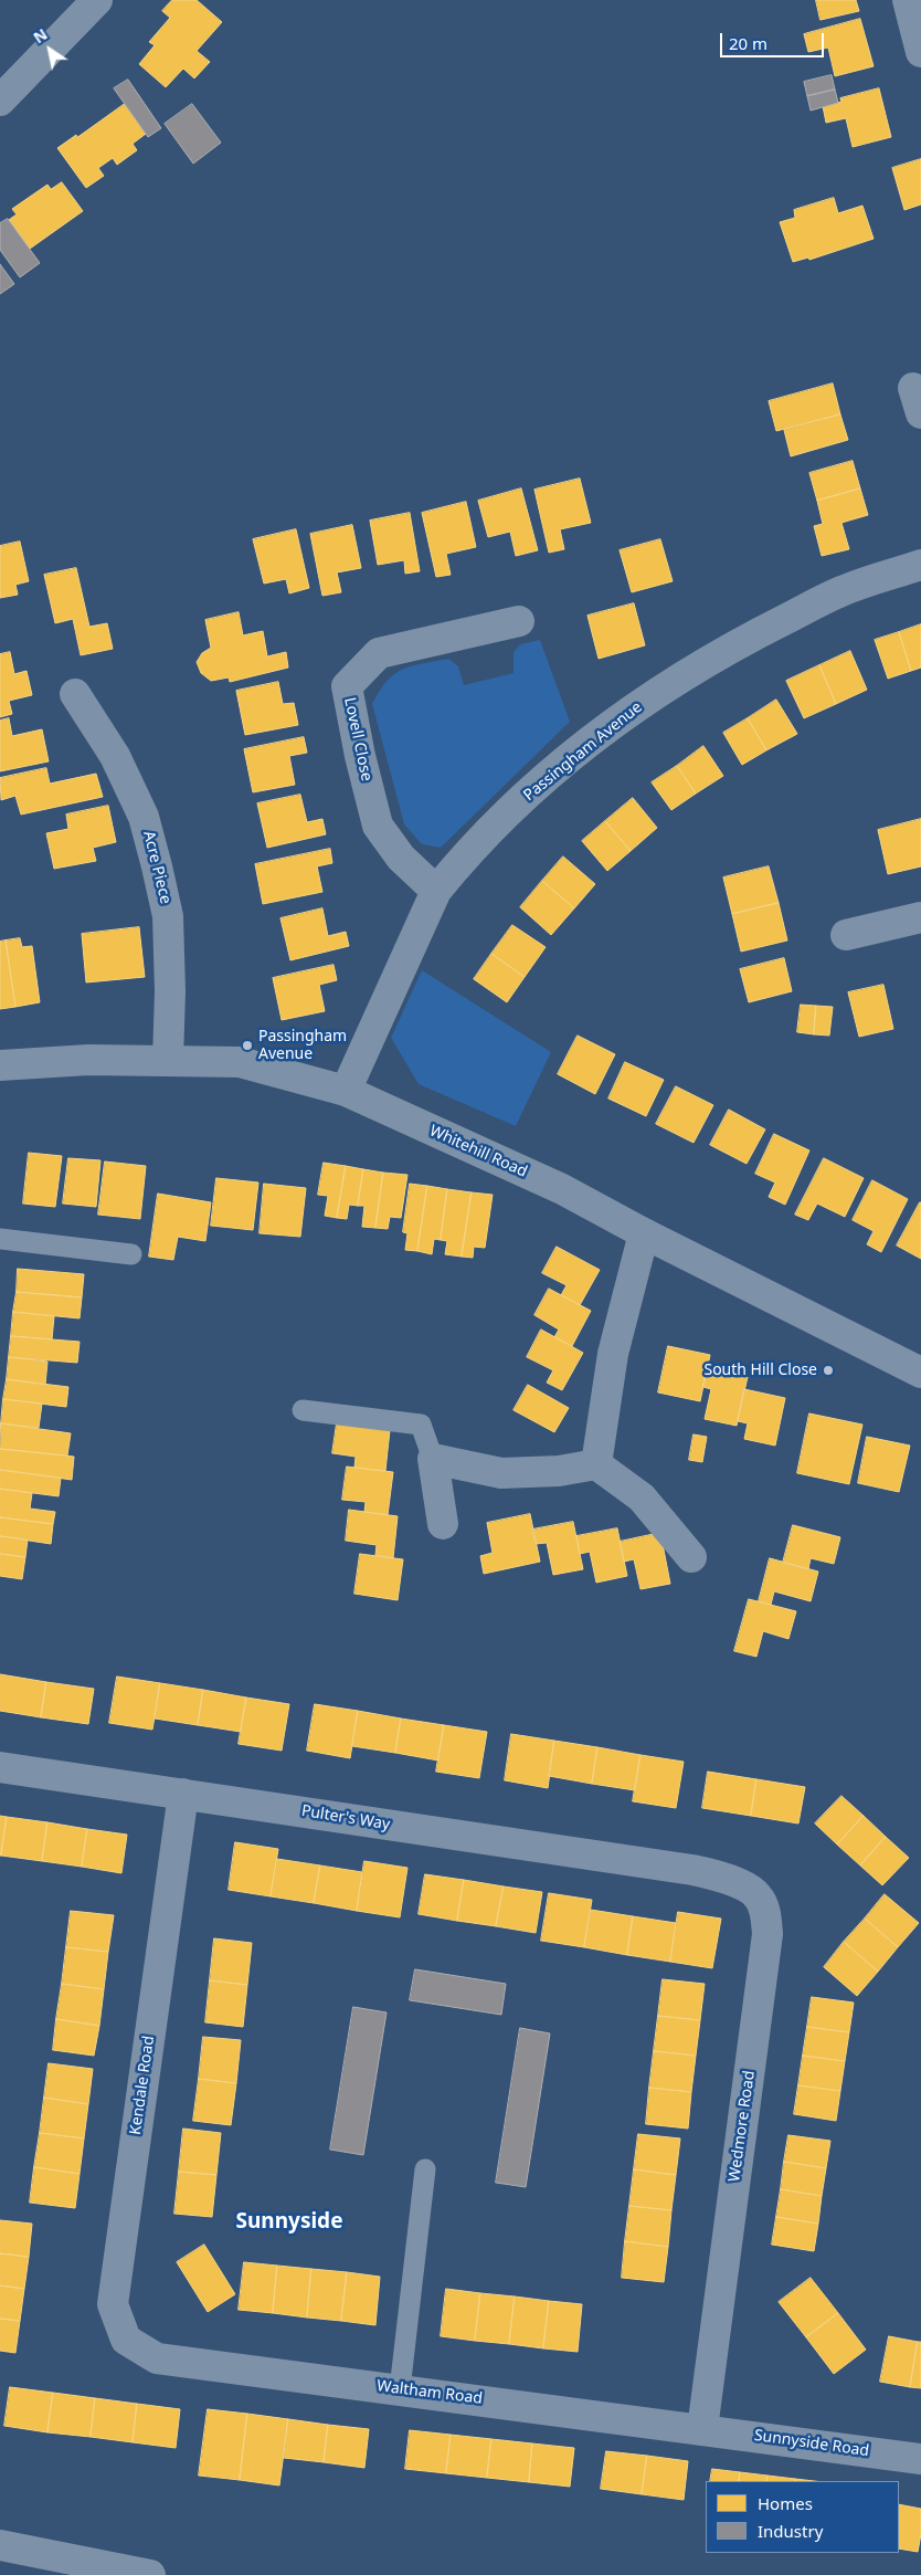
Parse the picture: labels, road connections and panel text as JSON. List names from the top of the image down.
{
  "streets": {
    "street": [
      "Lovell Close",
      "Passingham Avenue",
      "Acre Piece",
      "Whitehill Road",
      "Pulter's Way",
      "Kendale Road",
      "Wedmore Road",
      "Waltham Road",
      "Sunnyside Road"
    ]
  },
  "crossings": [
    ["Lovell Close", "Passingham Avenue"],
    ["Passingham Avenue", "Whitehill Road"],
    ["Acre Piece", "Whitehill Road"],
    ["Pulter's Way", "Kendale Road"],
    ["Pulter's Way", "Wedmore Road"],
    ["Kendale Road", "Waltham Road"],
    ["Wedmore Road", "Waltham Road"],
    ["Wedmore Road", "Sunnyside Road"],
    ["Waltham Road", "Sunnyside Road"]
  ],
  "districts": ["Sunnyside"],
  "places": ["Passingham Avenue", "South Hill Close"],
  "legend": ["Homes", "Industry"],
  "scale_bar": "20 m",
  "north": "top left"
}
